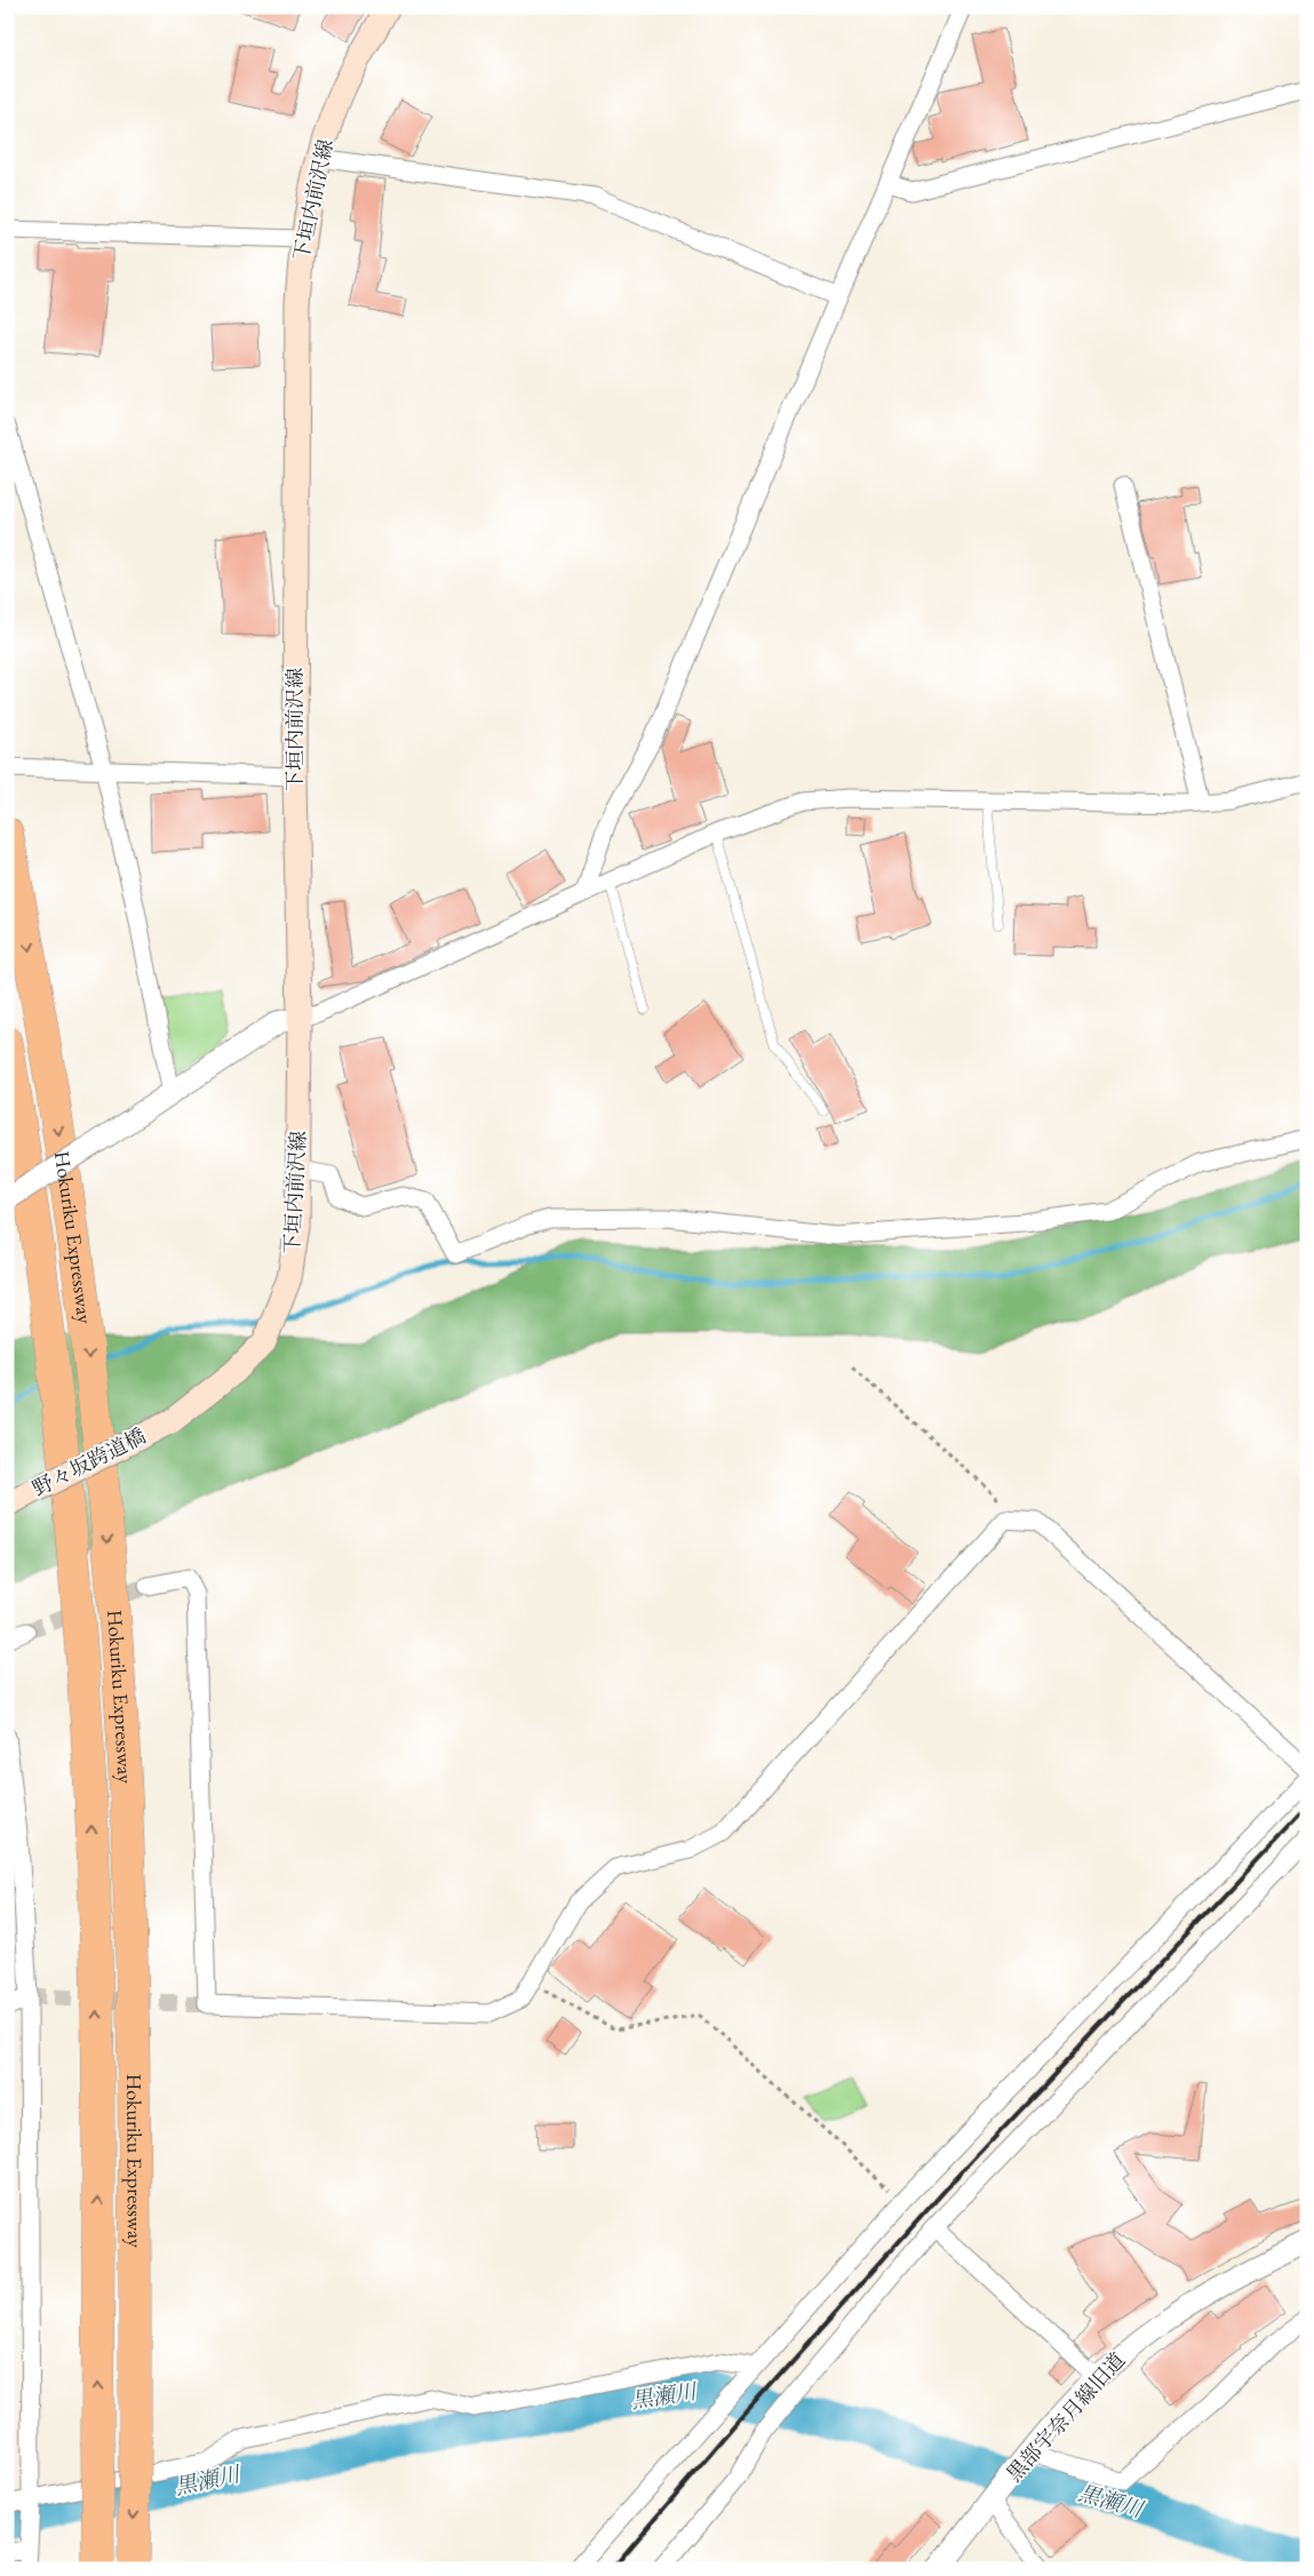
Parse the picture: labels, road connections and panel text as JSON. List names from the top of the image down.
{
  "streets": {
    "highway": ["Hokuriku Expressway"],
    "main road": ["下垣内前沢線", "野々坂跨道橋"],
    "street": ["黒部宇奈月線旧道"]
  },
  "crossings": [
    ["下垣内前沢線", "野々坂跨道橋"]
  ],
  "water": ["黒瀬川"]
}
